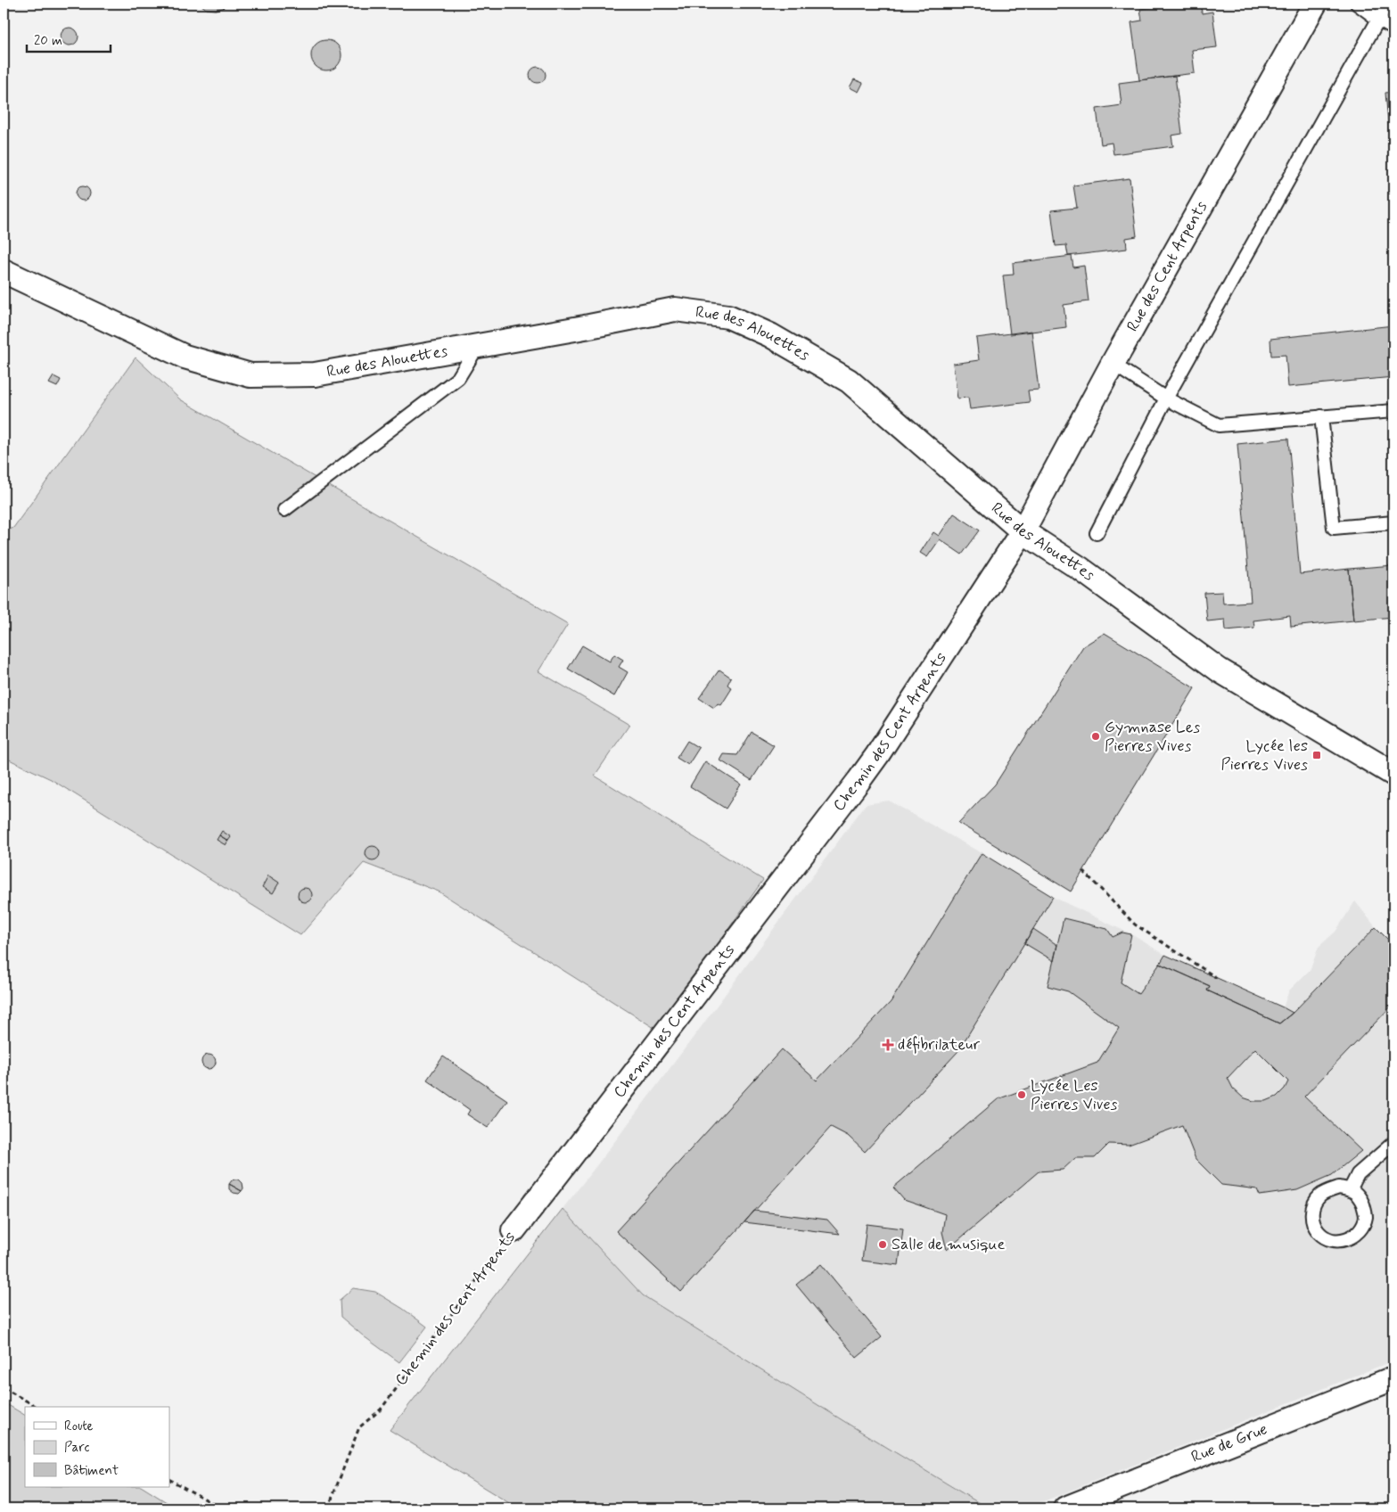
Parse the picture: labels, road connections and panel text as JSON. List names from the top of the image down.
{
  "streets": {
    "street": [
      "Rue des Cent Arpents",
      "Rue des Alouettes",
      "Chemin des Cent Arpents",
      "Rue de Grue"
    ]
  },
  "crossings": [
    ["Rue des Cent Arpents", "Rue des Alouettes"],
    ["Rue des Cent Arpents", "Chemin des Cent Arpents"],
    ["Rue des Alouettes", "Chemin des Cent Arpents"]
  ],
  "places": {
    "other": ["Gymnase Les Pierres Vives", "Lycée Les Pierres Vives", "Salle de musique"],
    "transit": ["Lycée les Pierres Vives"],
    "health": ["défibrilateur"]
  },
  "legend": ["Route", "Parc", "Bâtiment"],
  "scale_bar": "20 m"
}
